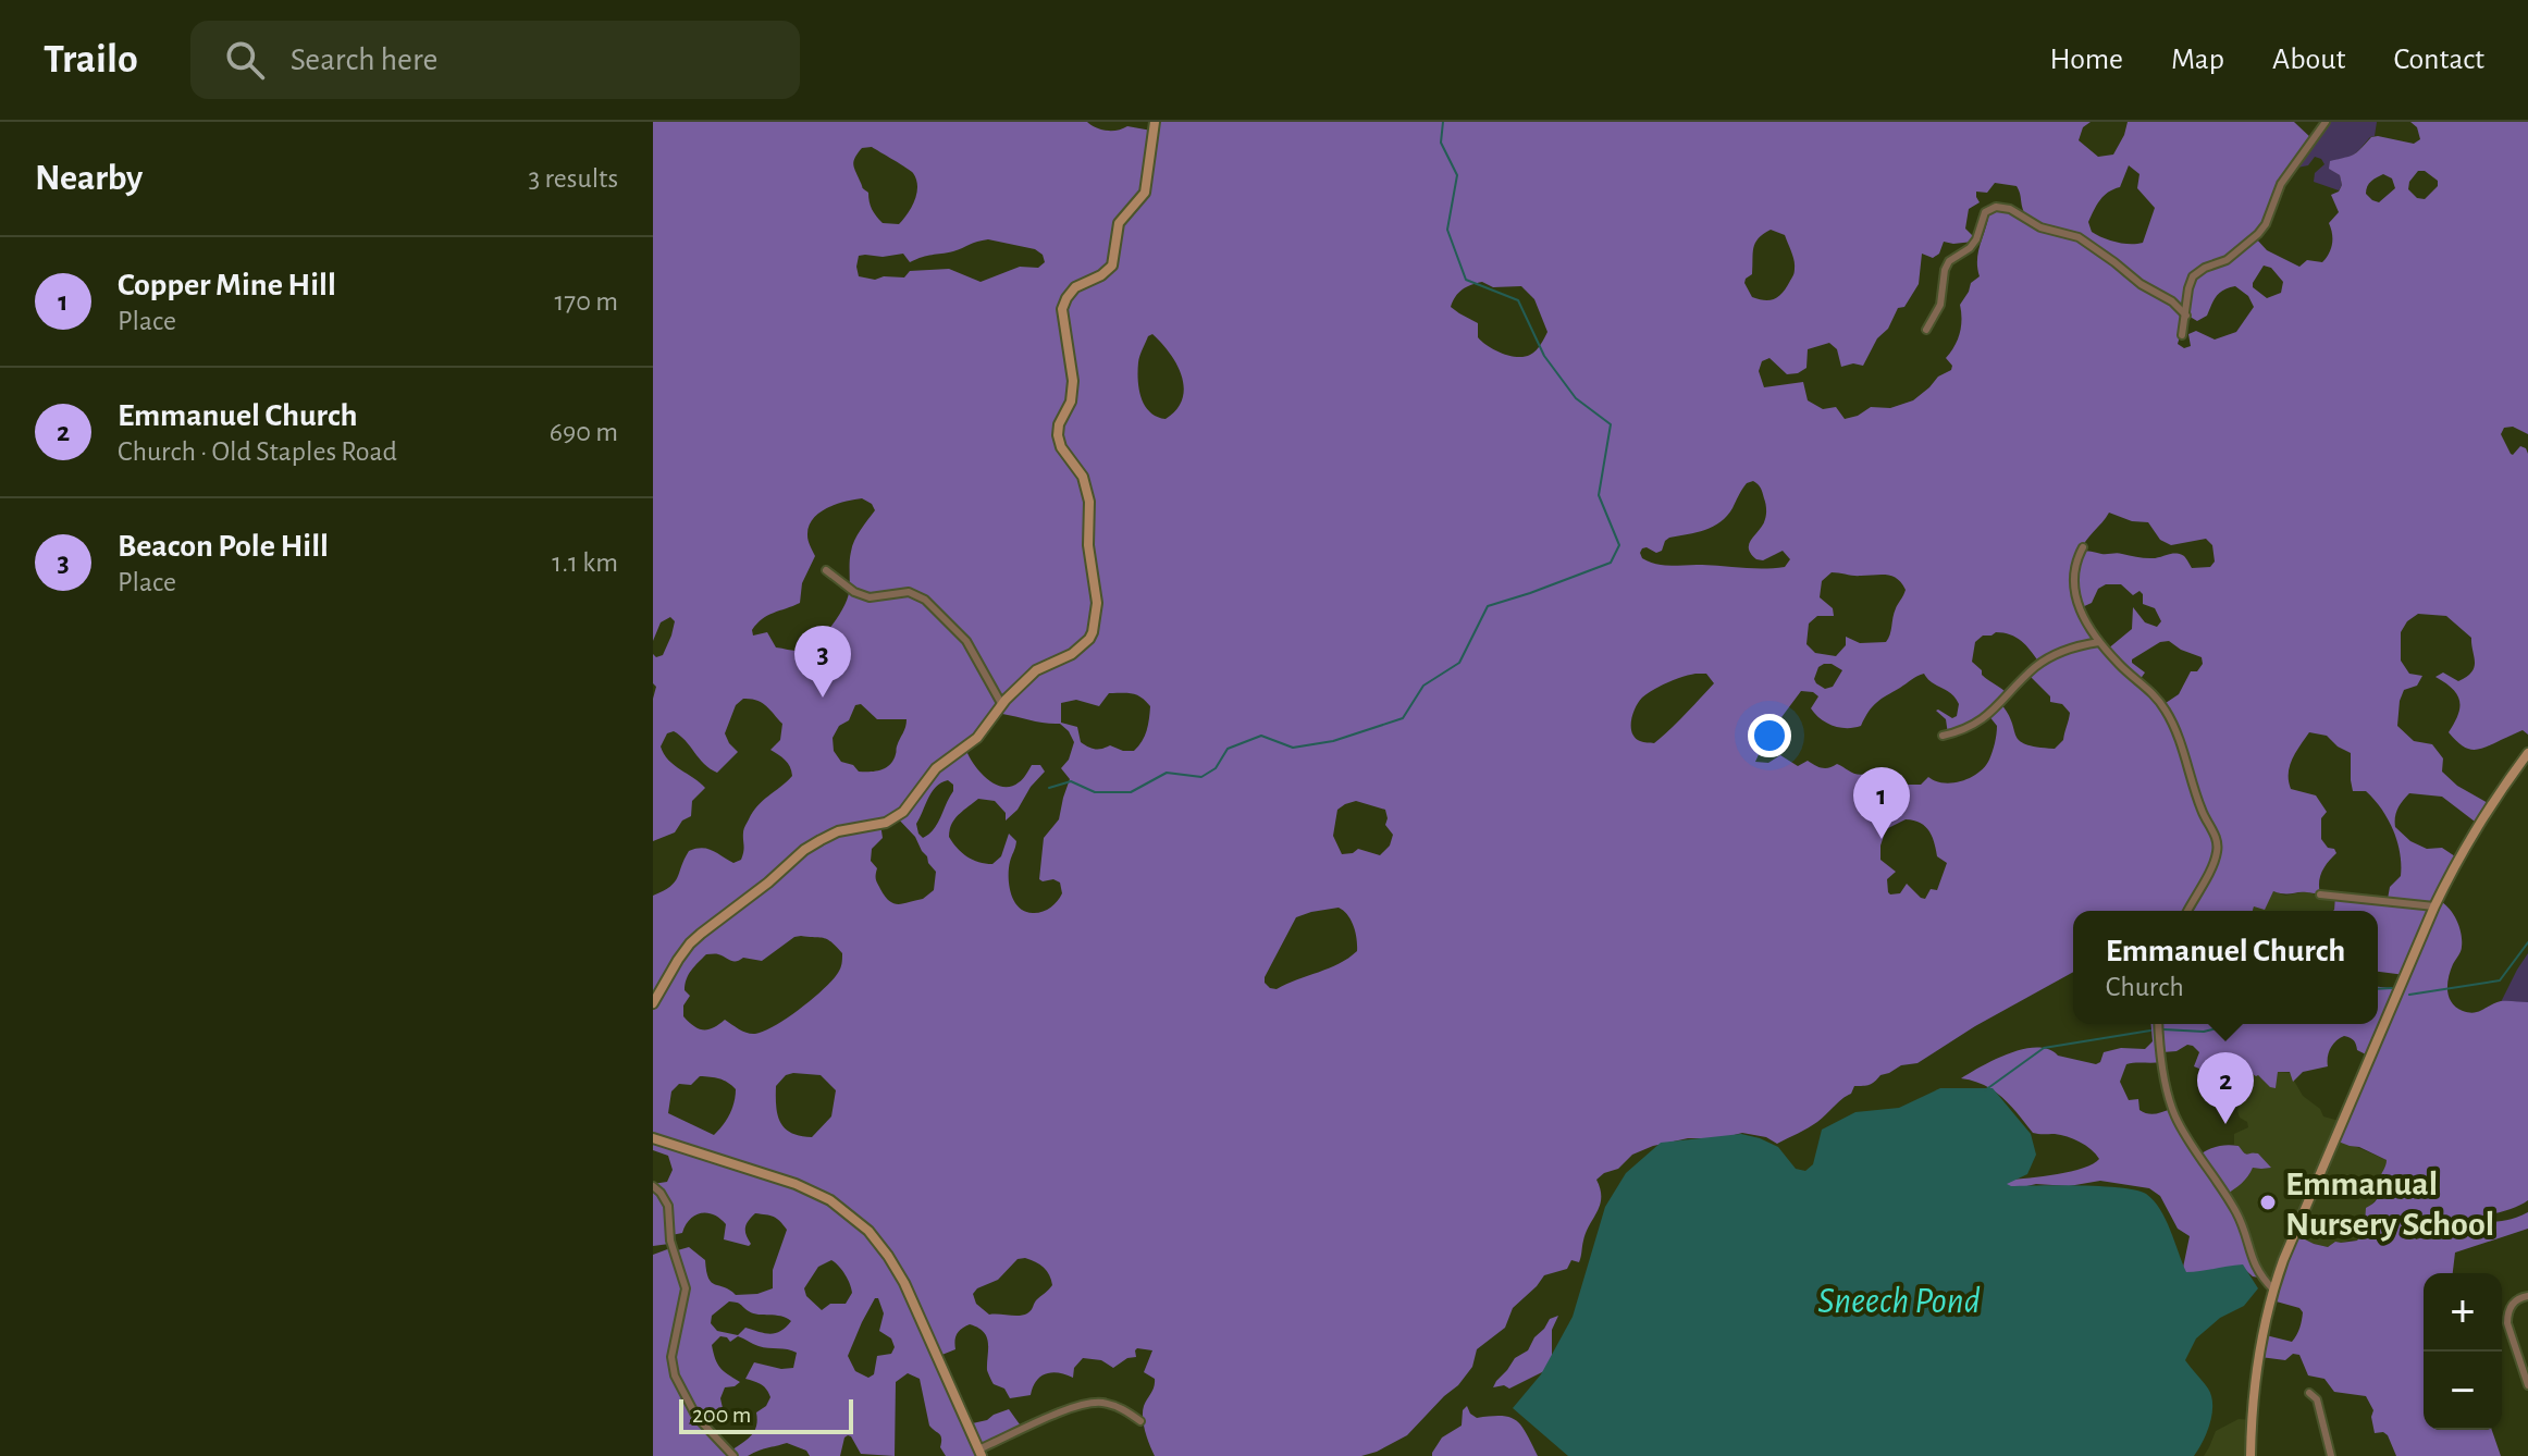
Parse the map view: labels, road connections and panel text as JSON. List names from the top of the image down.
{
  "water": ["Sneech Pond"],
  "places": ["Emmanual Nursery School"],
  "scale_bar": "200 m",
  "page": {
    "header": "Trailo",
    "search": "Search here",
    "nav": [
      "Home",
      "Map",
      "About",
      "Contact"
    ],
    "heading": ["Nearby", "3 results"],
    "list": [
      {
        "mark": "1",
        "name": "Copper Mine Hill",
        "note": "Place",
        "value": "170 m"
      },
      {
        "mark": "2",
        "name": "Emmanuel Church",
        "note": "Church · Old Staples Road",
        "value": "690 m"
      },
      {
        "mark": "3",
        "name": "Beacon Pole Hill",
        "note": "Place",
        "value": "1.1 km"
      }
    ],
    "pins": ["3", "1", "2"],
    "popup": ["Emmanuel Church", "Church"],
    "map_buttons": ["+", "−"],
    "scale": "200 m"
  }
}
